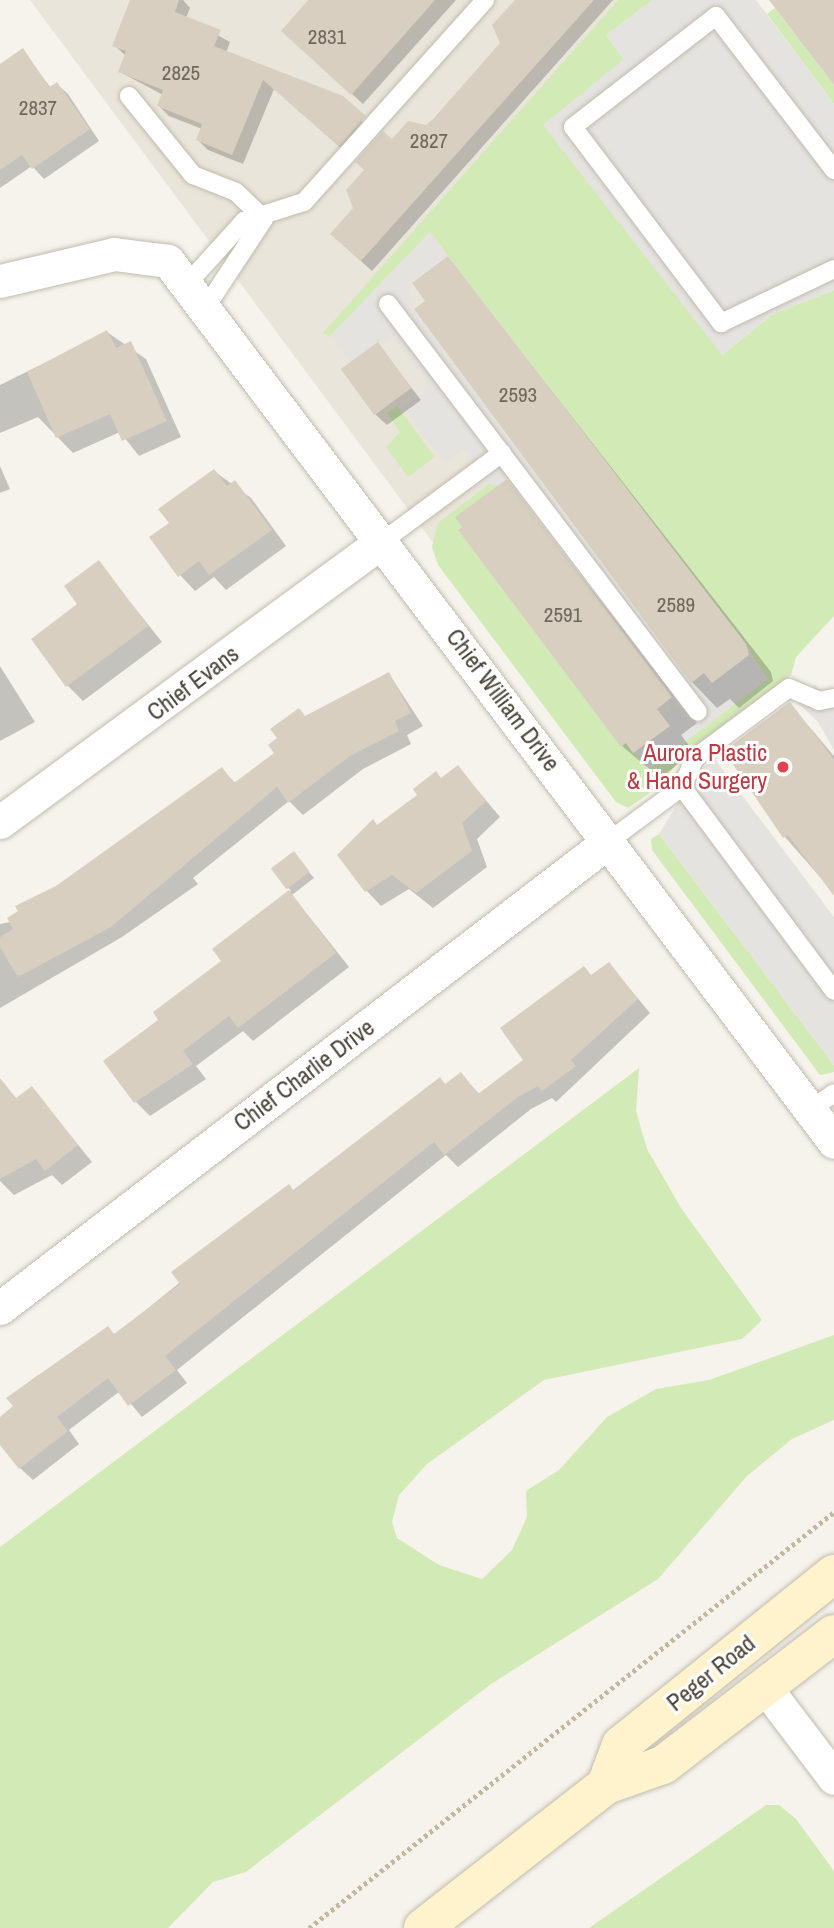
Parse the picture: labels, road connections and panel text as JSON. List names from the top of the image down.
{
  "streets": {
    "main road": ["Peger Road"],
    "street": ["Chief Evans", "Chief William Drive", "Chief Charlie Drive"]
  },
  "crossings": [
    ["Chief Evans", "Chief William Drive"],
    ["Chief William Drive", "Chief Charlie Drive"]
  ],
  "places": ["Aurora Plastic & Hand Surgery"],
  "house_numbers": [
    "2831",
    "2825",
    "2837",
    "2827",
    "2593",
    "2589",
    "2591"
  ]
}
